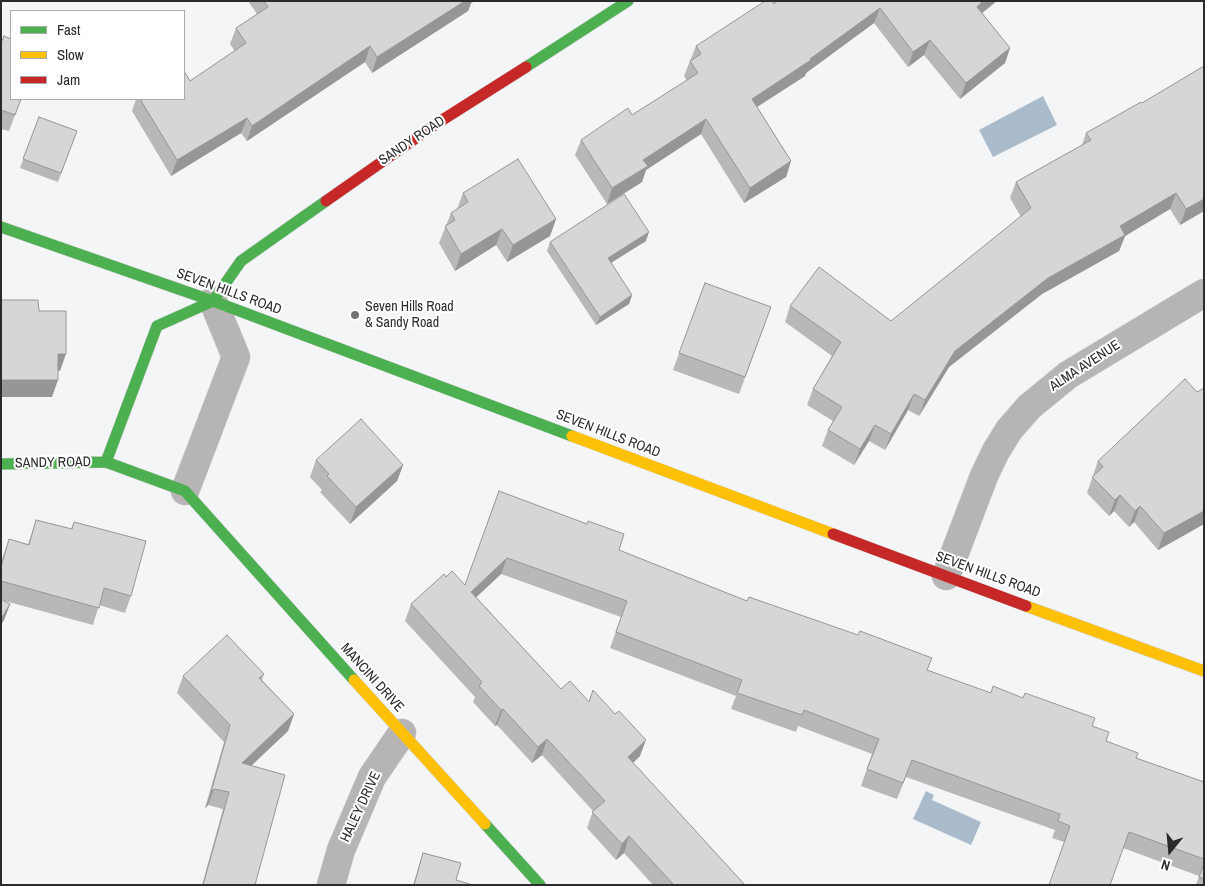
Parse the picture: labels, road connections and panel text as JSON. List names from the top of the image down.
{
  "streets": {
    "street": [
      "SANDY ROAD",
      "SEVEN HILLS ROAD",
      "ALMA AVENUE",
      "MANCINI DRIVE",
      "HALEY DRIVE"
    ]
  },
  "crossings": [
    ["SANDY ROAD", "SEVEN HILLS ROAD"],
    ["SANDY ROAD", "MANCINI DRIVE"],
    ["SEVEN HILLS ROAD", "ALMA AVENUE"],
    ["MANCINI DRIVE", "HALEY DRIVE"]
  ],
  "places": ["Seven Hills Road & Sandy Road"],
  "legend": ["Fast", "Slow", "Jam"],
  "north": "bottom"
}
